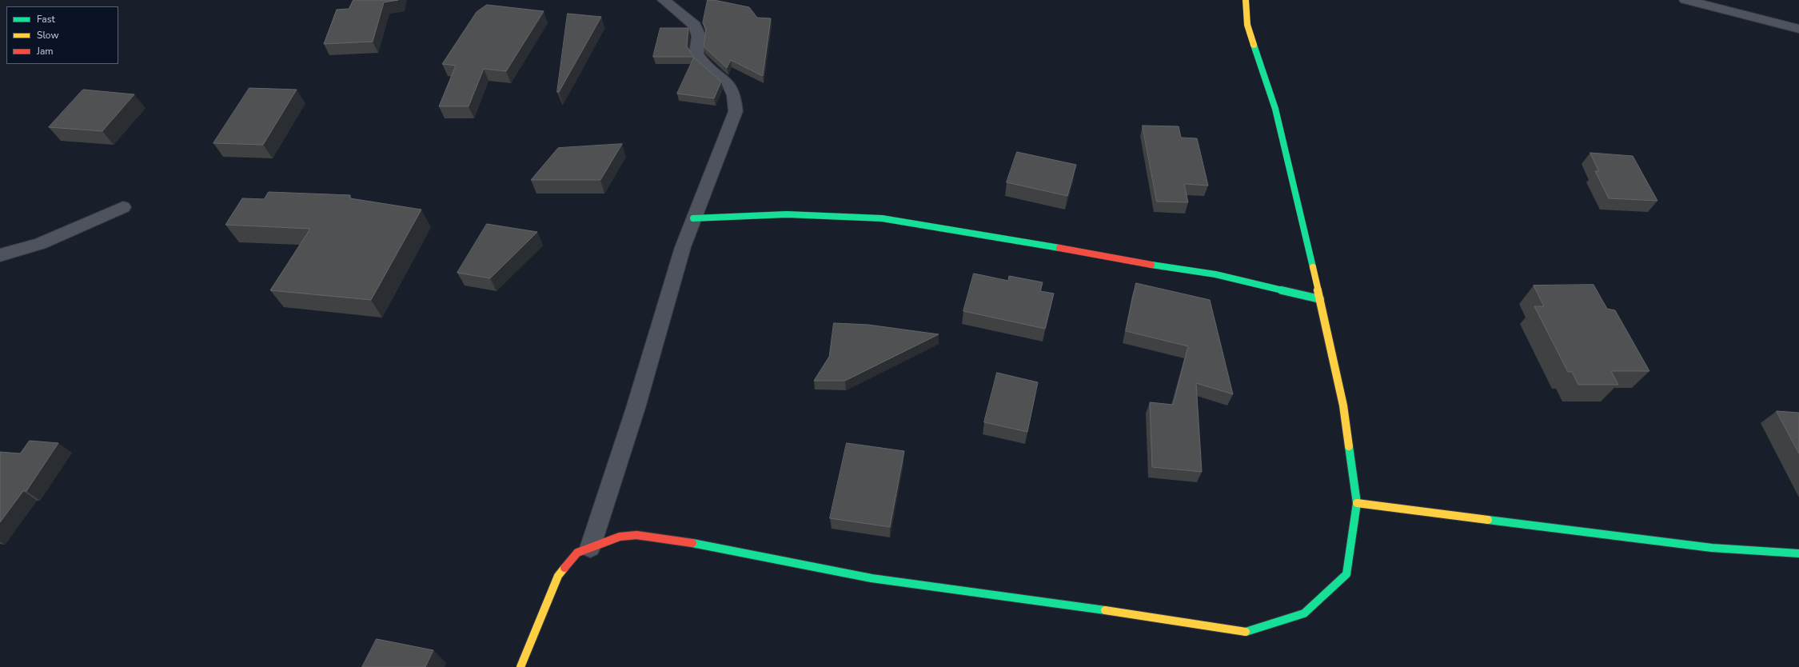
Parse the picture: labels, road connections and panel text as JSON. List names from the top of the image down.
{
  "legend": ["Fast", "Slow", "Jam"]
}
